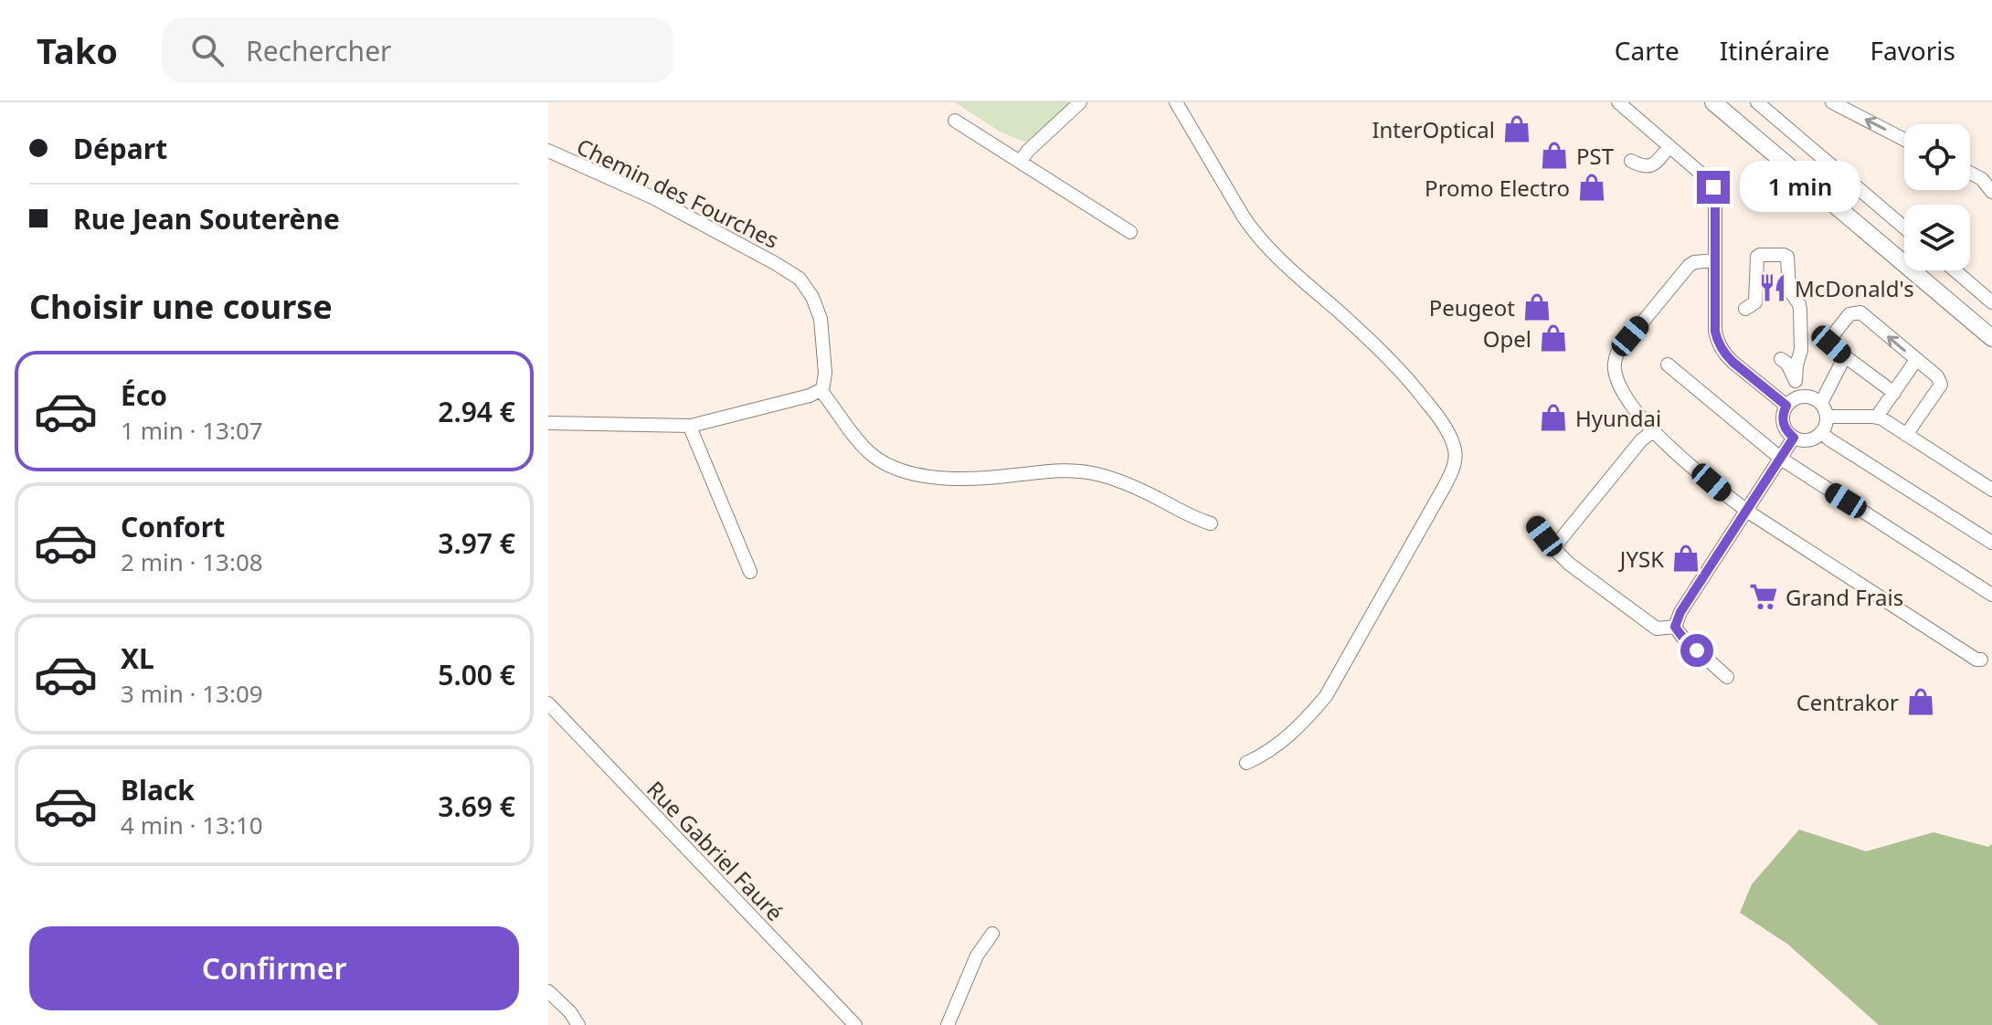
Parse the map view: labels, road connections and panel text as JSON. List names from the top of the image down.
{
  "streets": {
    "street": ["Chemin des Fourches", "Rue Gabriel Fauré"]
  },
  "places": {
    "shop": [
      "InterOptical",
      "PST",
      "Promo Electro",
      "Peugeot",
      "Opel",
      "Hyundai",
      "JYSK",
      "Centrakor"
    ],
    "restaurant": ["McDonald's"],
    "supermarket": ["Grand Frais"]
  },
  "page": {
    "header": "Tako",
    "search": "Rechercher",
    "nav": ["Carte", "Itinéraire", "Favoris"],
    "banner": ["Départ", "Rue Jean Souterène"],
    "bubble": "1 min",
    "heading": "Choisir une course",
    "list": [
      {
        "name": "Éco",
        "note": "1 min · 13:07",
        "value": "2.94 €"
      },
      {
        "name": "Confort",
        "note": "2 min · 13:08",
        "value": "3.97 €"
      },
      {
        "name": "XL",
        "note": "3 min · 13:09",
        "value": "5.00 €"
      },
      {
        "name": "Black",
        "note": "4 min · 13:10",
        "value": "3.69 €"
      }
    ],
    "buttons": "Confirmer"
  }
}
